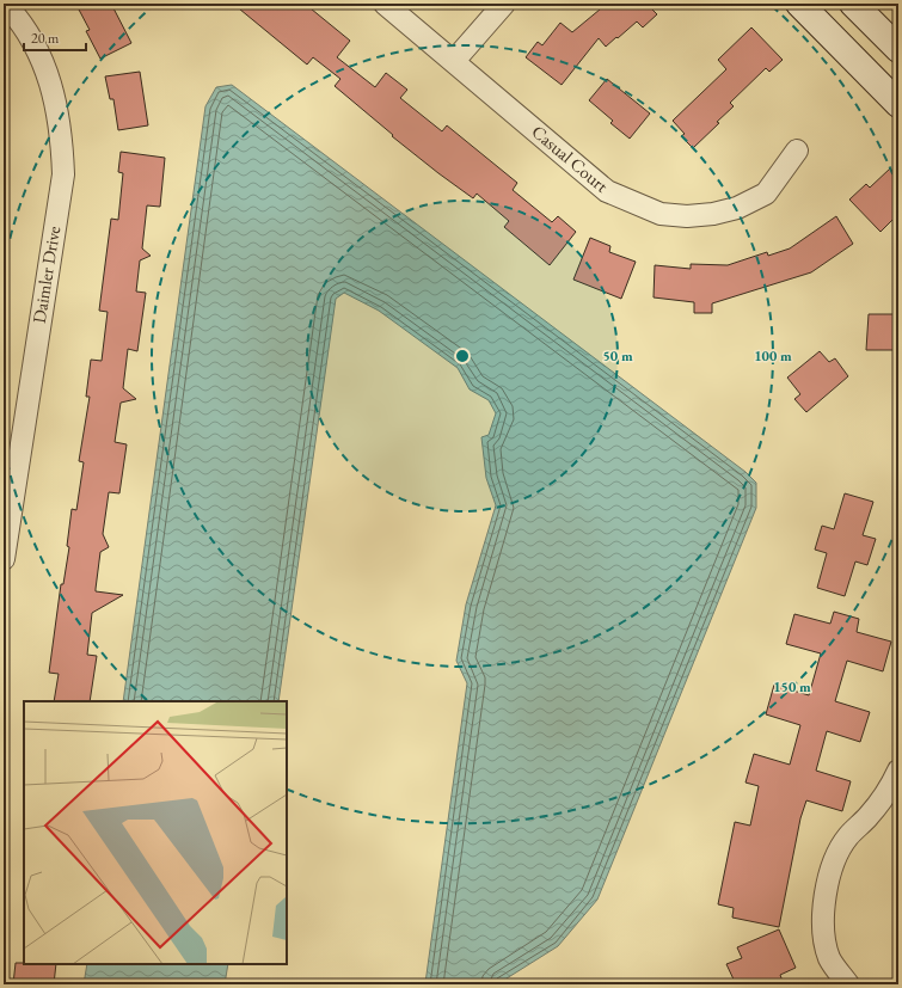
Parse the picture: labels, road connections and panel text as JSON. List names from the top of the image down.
{
  "streets": {
    "street": ["Casual Court", "Daimler Drive"]
  },
  "scale_bar": "20 m",
  "rings": ["50 m", "100 m", "150 m"]
}
